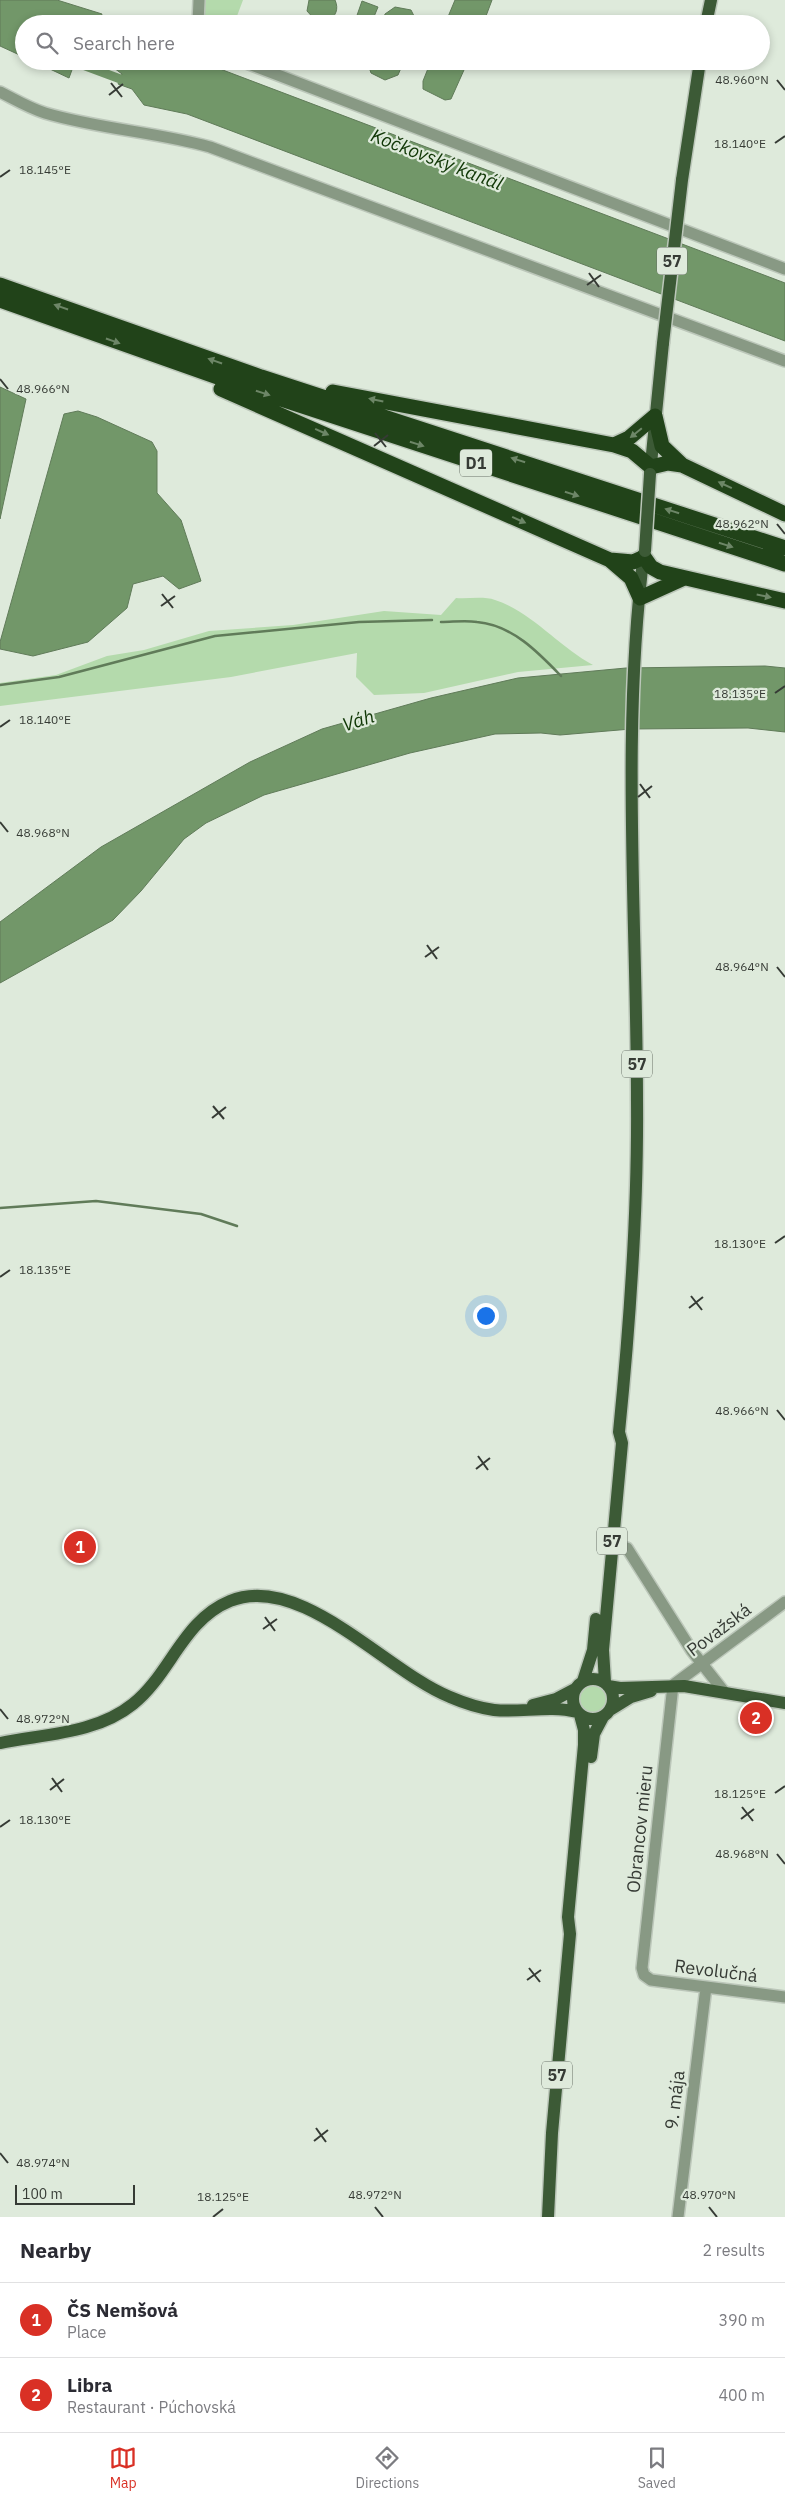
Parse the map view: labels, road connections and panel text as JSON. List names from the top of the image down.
{
  "streets": {
    "highway": ["D1"],
    "main road": ["57"],
    "street": [
      "Považská",
      "Obrancov mieru",
      "Revolučná",
      "9. mája"
    ]
  },
  "crossings": [
    ["Považská", "Obrancov mieru"],
    ["Obrancov mieru", "Revolučná"],
    ["Revolučná", "9. mája"]
  ],
  "water": ["Kočkovský kanál", "Váh"],
  "scale_bar": "100 m",
  "page": {
    "search": "Search here",
    "pins": ["1", "2"],
    "scale": "100 m",
    "heading": ["Nearby", "2 results"],
    "list": [
      {
        "mark": "1",
        "name": "ČS Nemšová",
        "note": "Place",
        "value": "390 m"
      },
      {
        "mark": "2",
        "name": "Libra",
        "note": "Restaurant · Púchovská",
        "value": "400 m"
      }
    ],
    "nav": ["Map", "Directions", "Saved"]
  },
  "coordinates": [
    "48.960°N",
    "18.140°E",
    "18.145°E",
    "48.966°N",
    "48.962°N",
    "18.135°E",
    "48.968°N",
    "48.964°N",
    "18.130°E",
    "48.972°N",
    "18.125°E",
    "48.974°N",
    "48.970°N"
  ]
}
